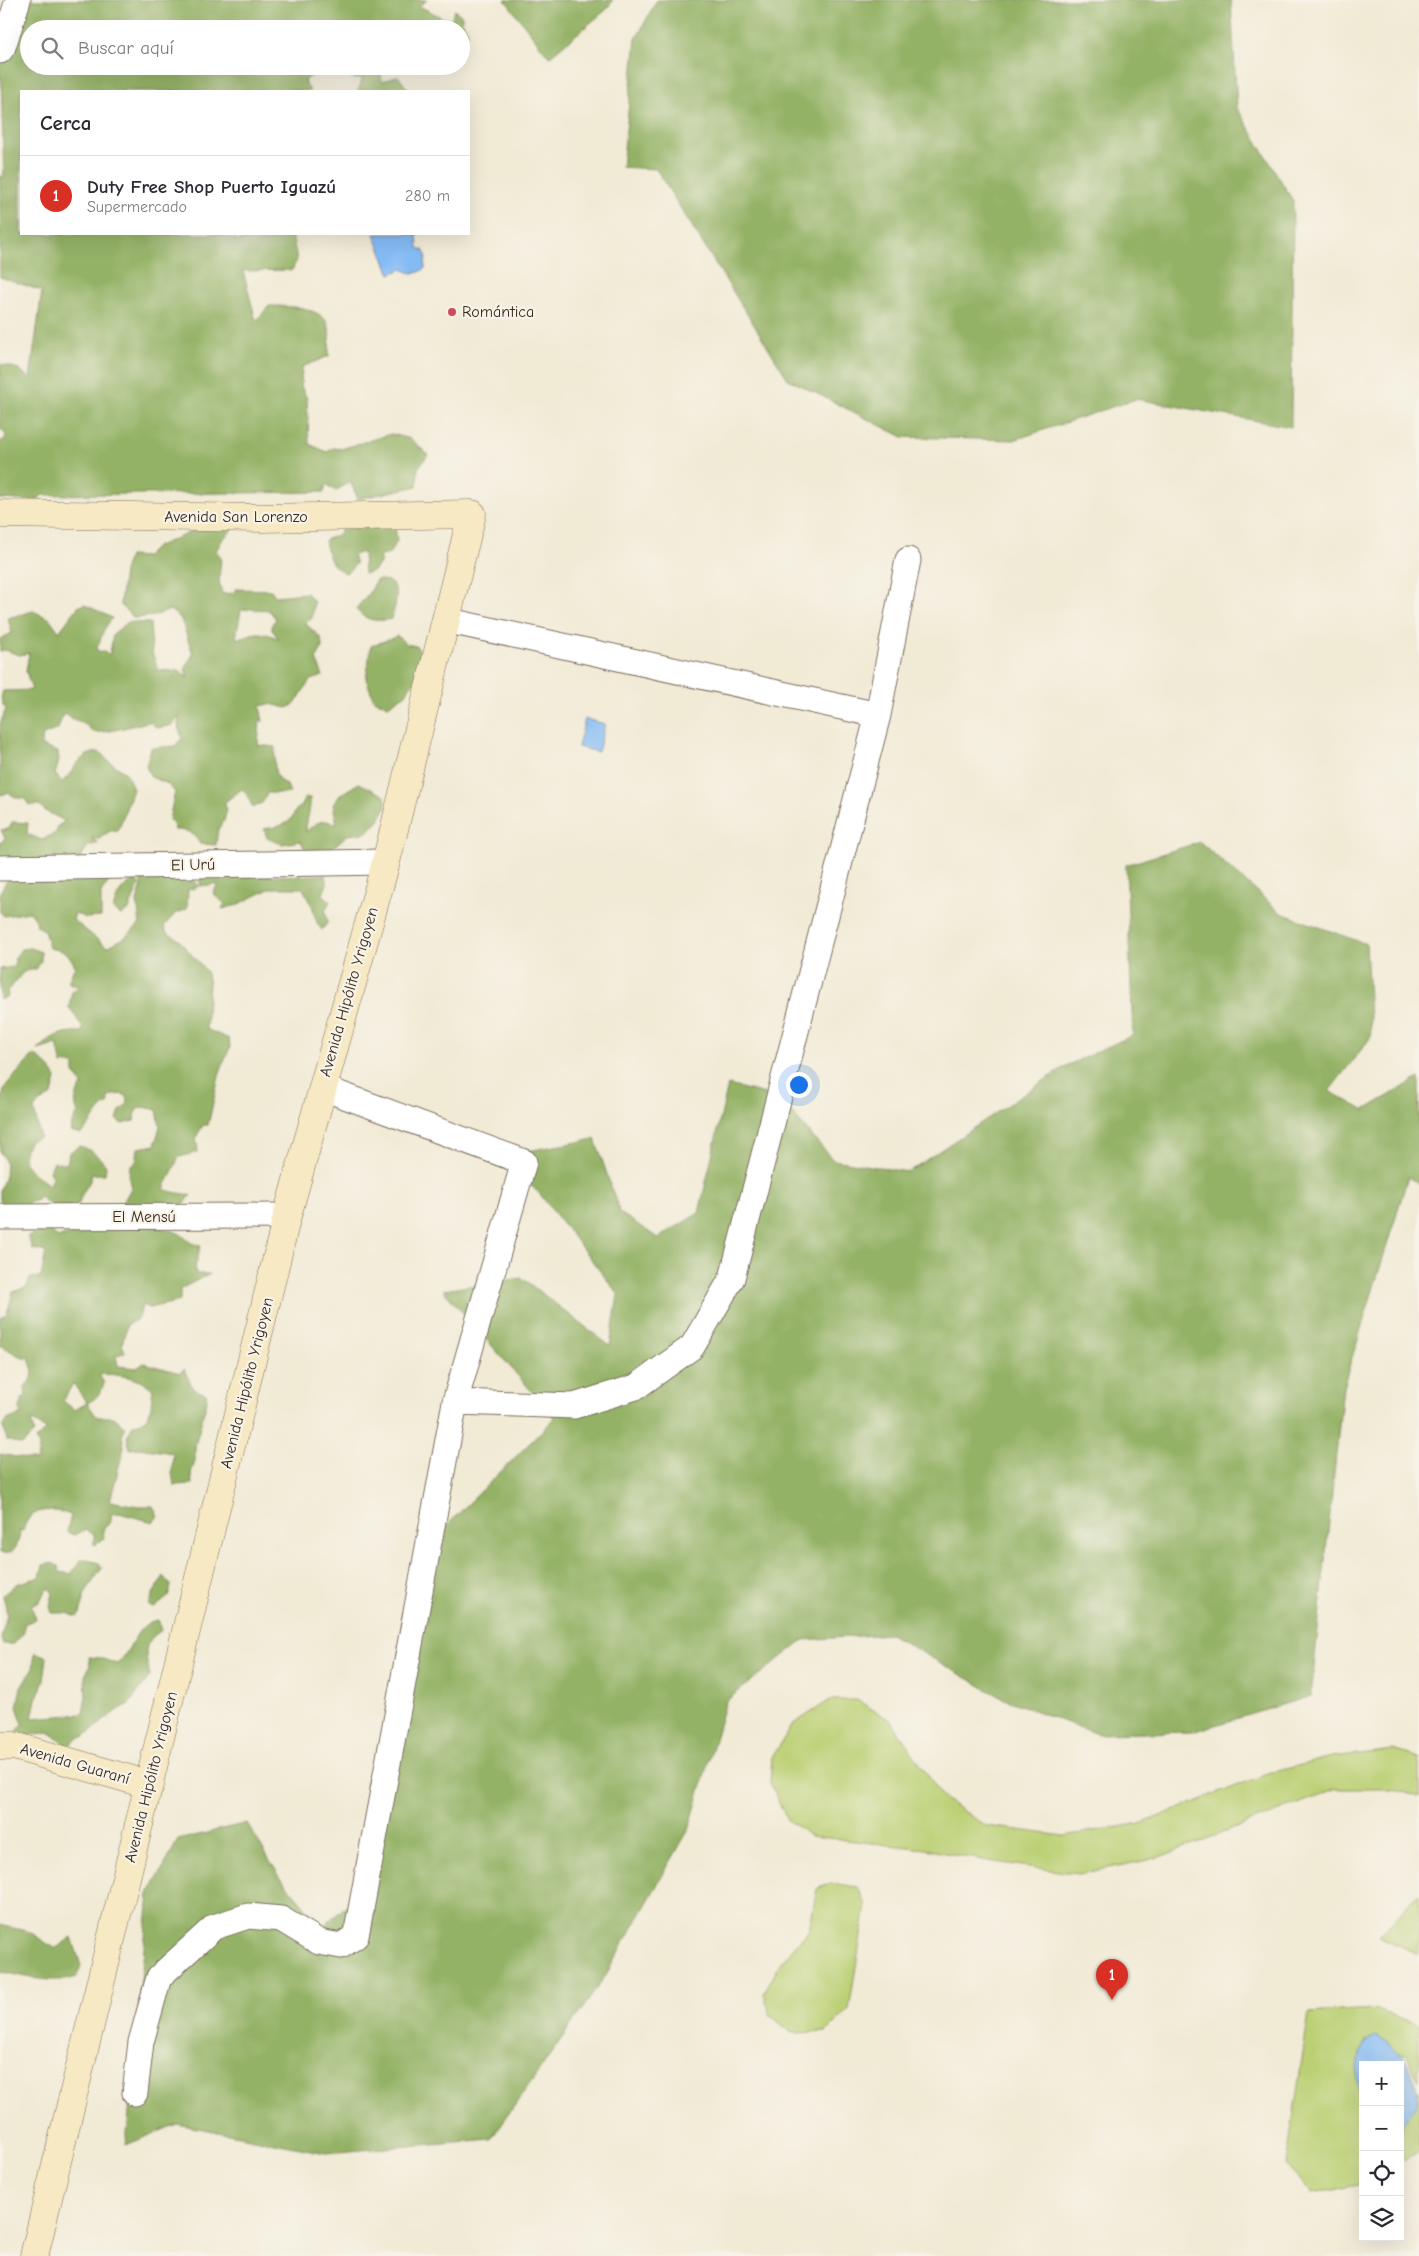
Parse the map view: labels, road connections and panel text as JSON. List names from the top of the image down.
{
  "streets": {
    "main road": ["Avenida San Lorenzo", "Avenida Hipólito Yrigoyen", "Avenida Guaraní"],
    "street": ["El Urú", "El Mensú"]
  },
  "crossings": [
    ["Avenida San Lorenzo", "Avenida Hipólito Yrigoyen"],
    ["El Urú", "Avenida Hipólito Yrigoyen"],
    ["Avenida Hipólito Yrigoyen", "El Mensú"],
    ["Avenida Hipólito Yrigoyen", "Avenida Guaraní"]
  ],
  "places": ["Romántica"],
  "page": {
    "search": "Buscar aquí",
    "heading": "Cerca",
    "list": [
      {
        "mark": "1",
        "name": "Duty Free Shop Puerto Iguazú",
        "note": "Supermercado",
        "value": "280 m"
      }
    ],
    "pins": "1",
    "map_buttons": ["+", "−"]
  }
}
